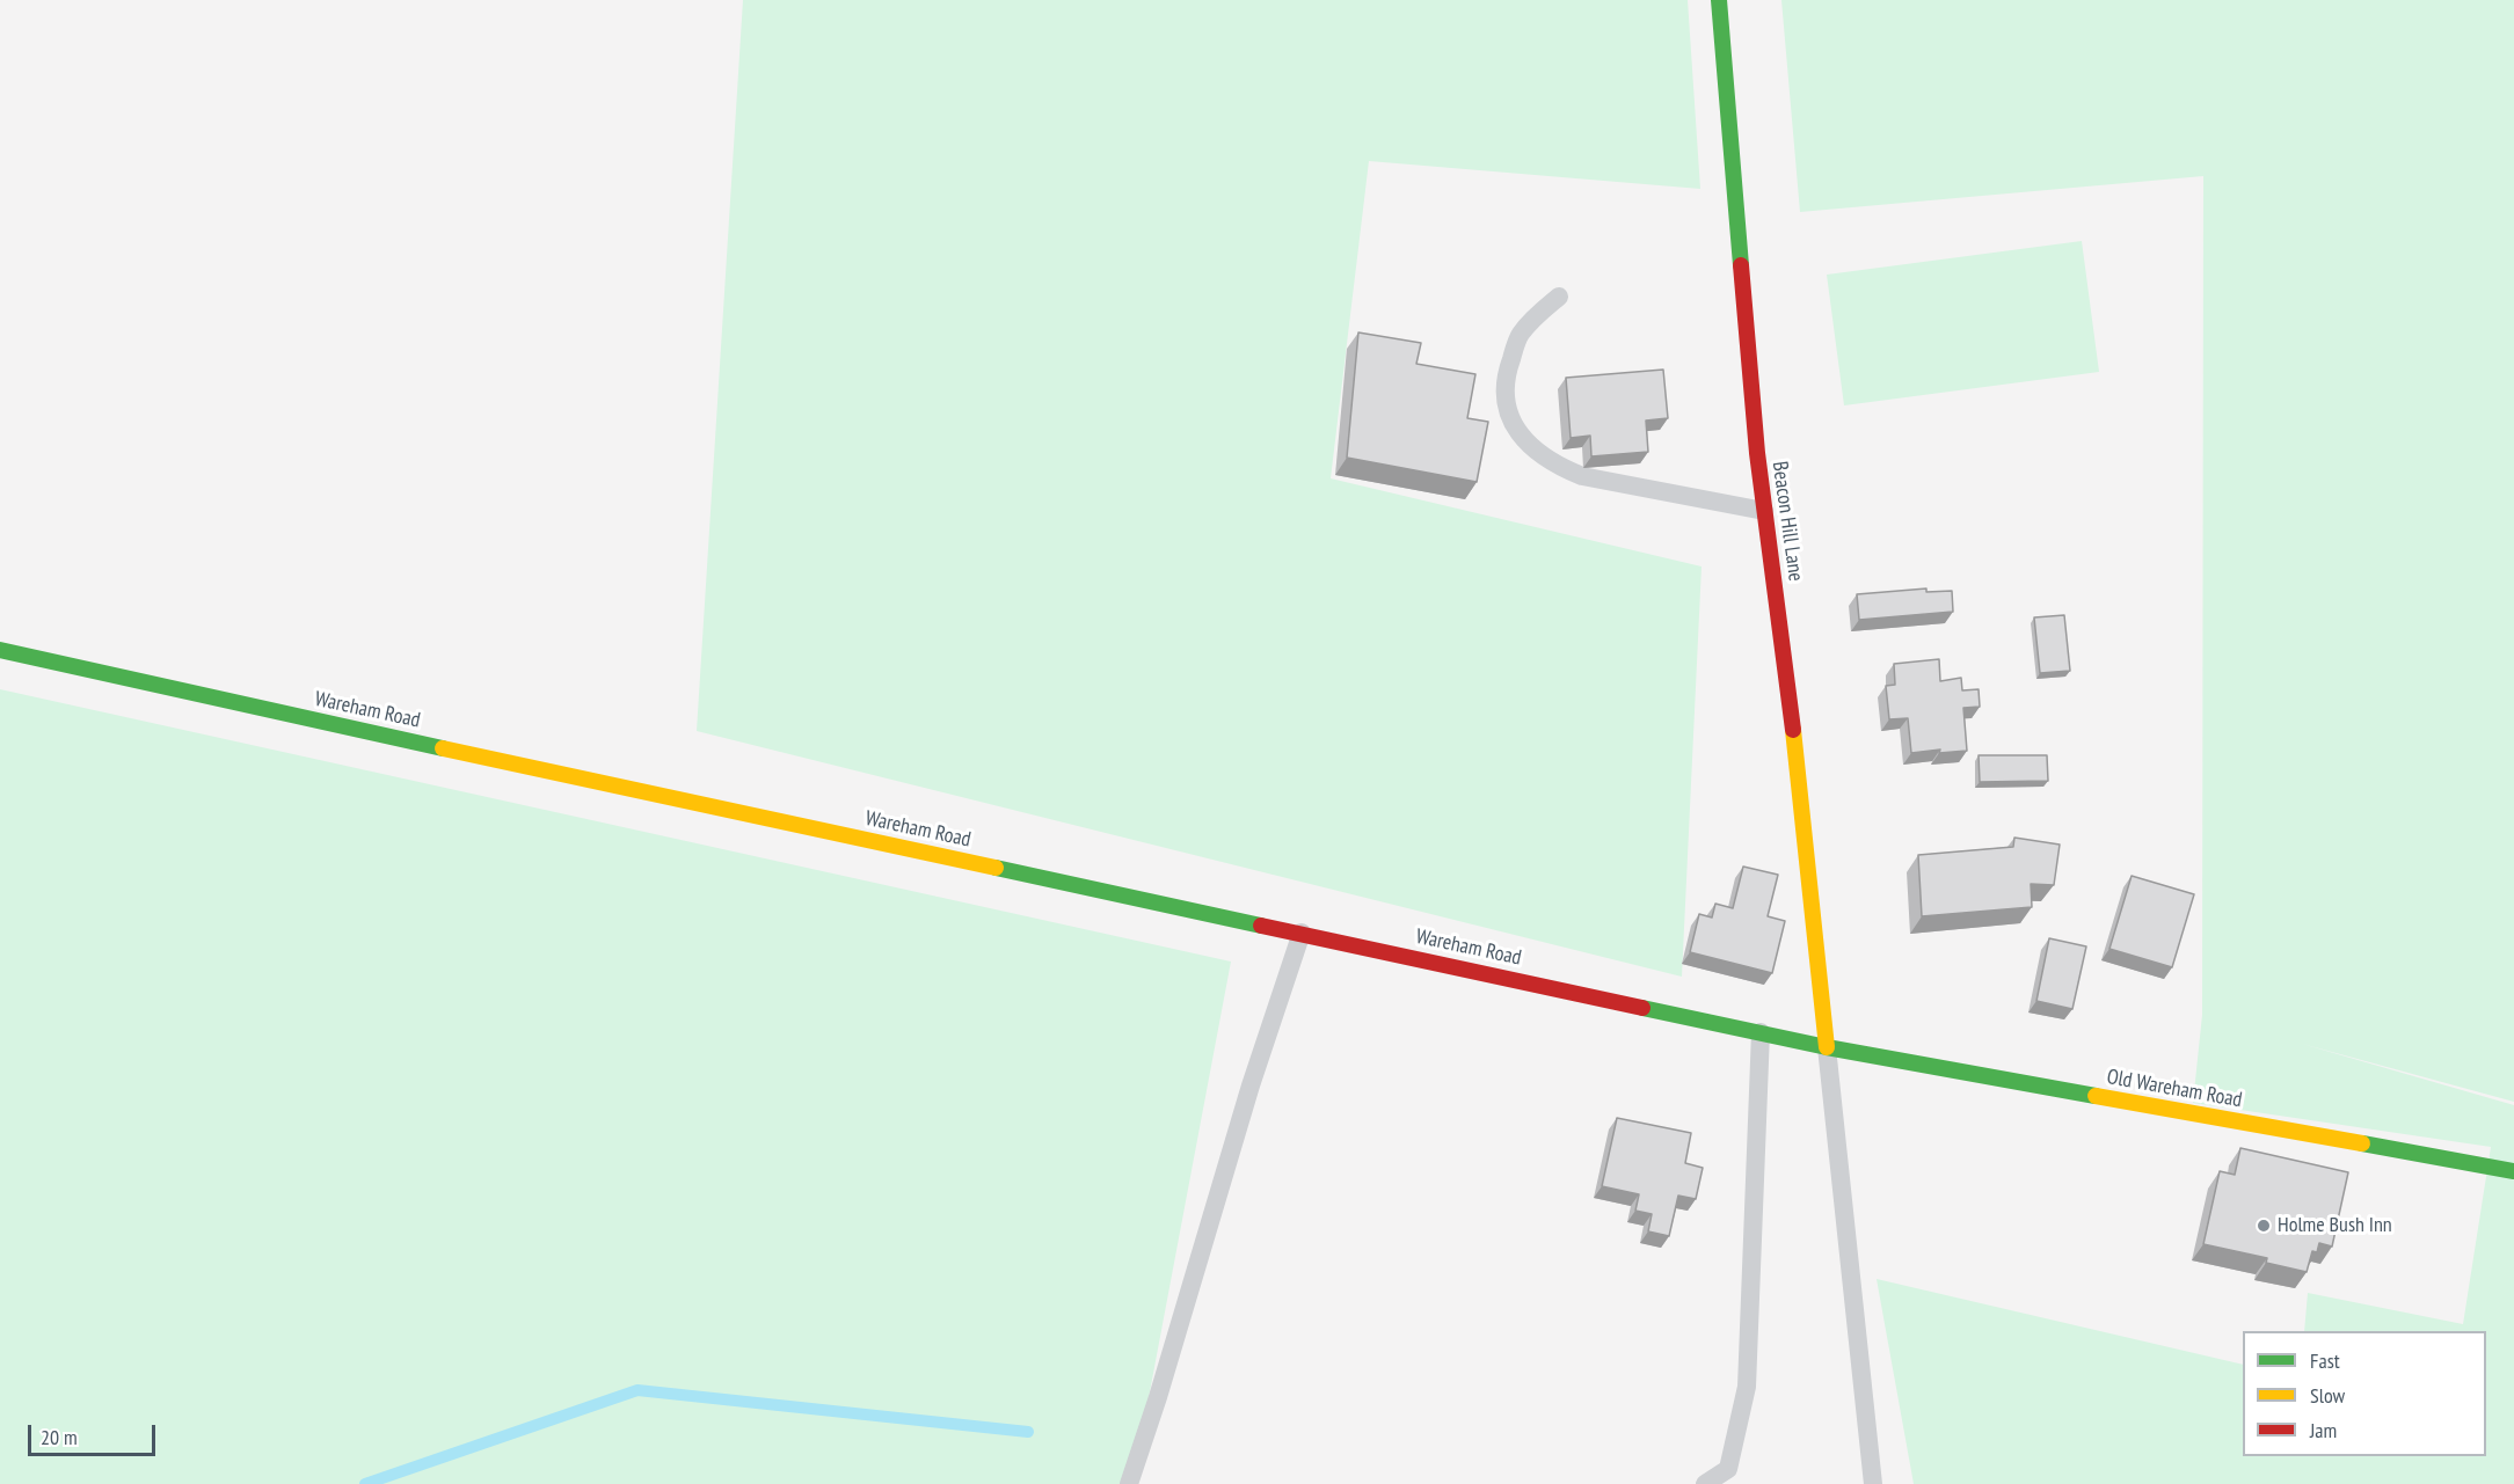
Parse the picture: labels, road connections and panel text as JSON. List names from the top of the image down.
{
  "streets": {
    "street": ["Beacon Hill Lane", "Wareham Road", "Old Wareham Road"]
  },
  "crossings": [
    ["Beacon Hill Lane", "Wareham Road"],
    ["Beacon Hill Lane", "Old Wareham Road"],
    ["Wareham Road", "Old Wareham Road"]
  ],
  "places": ["Holme Bush Inn"],
  "legend": ["Fast", "Slow", "Jam"],
  "scale_bar": "20 m"
}
